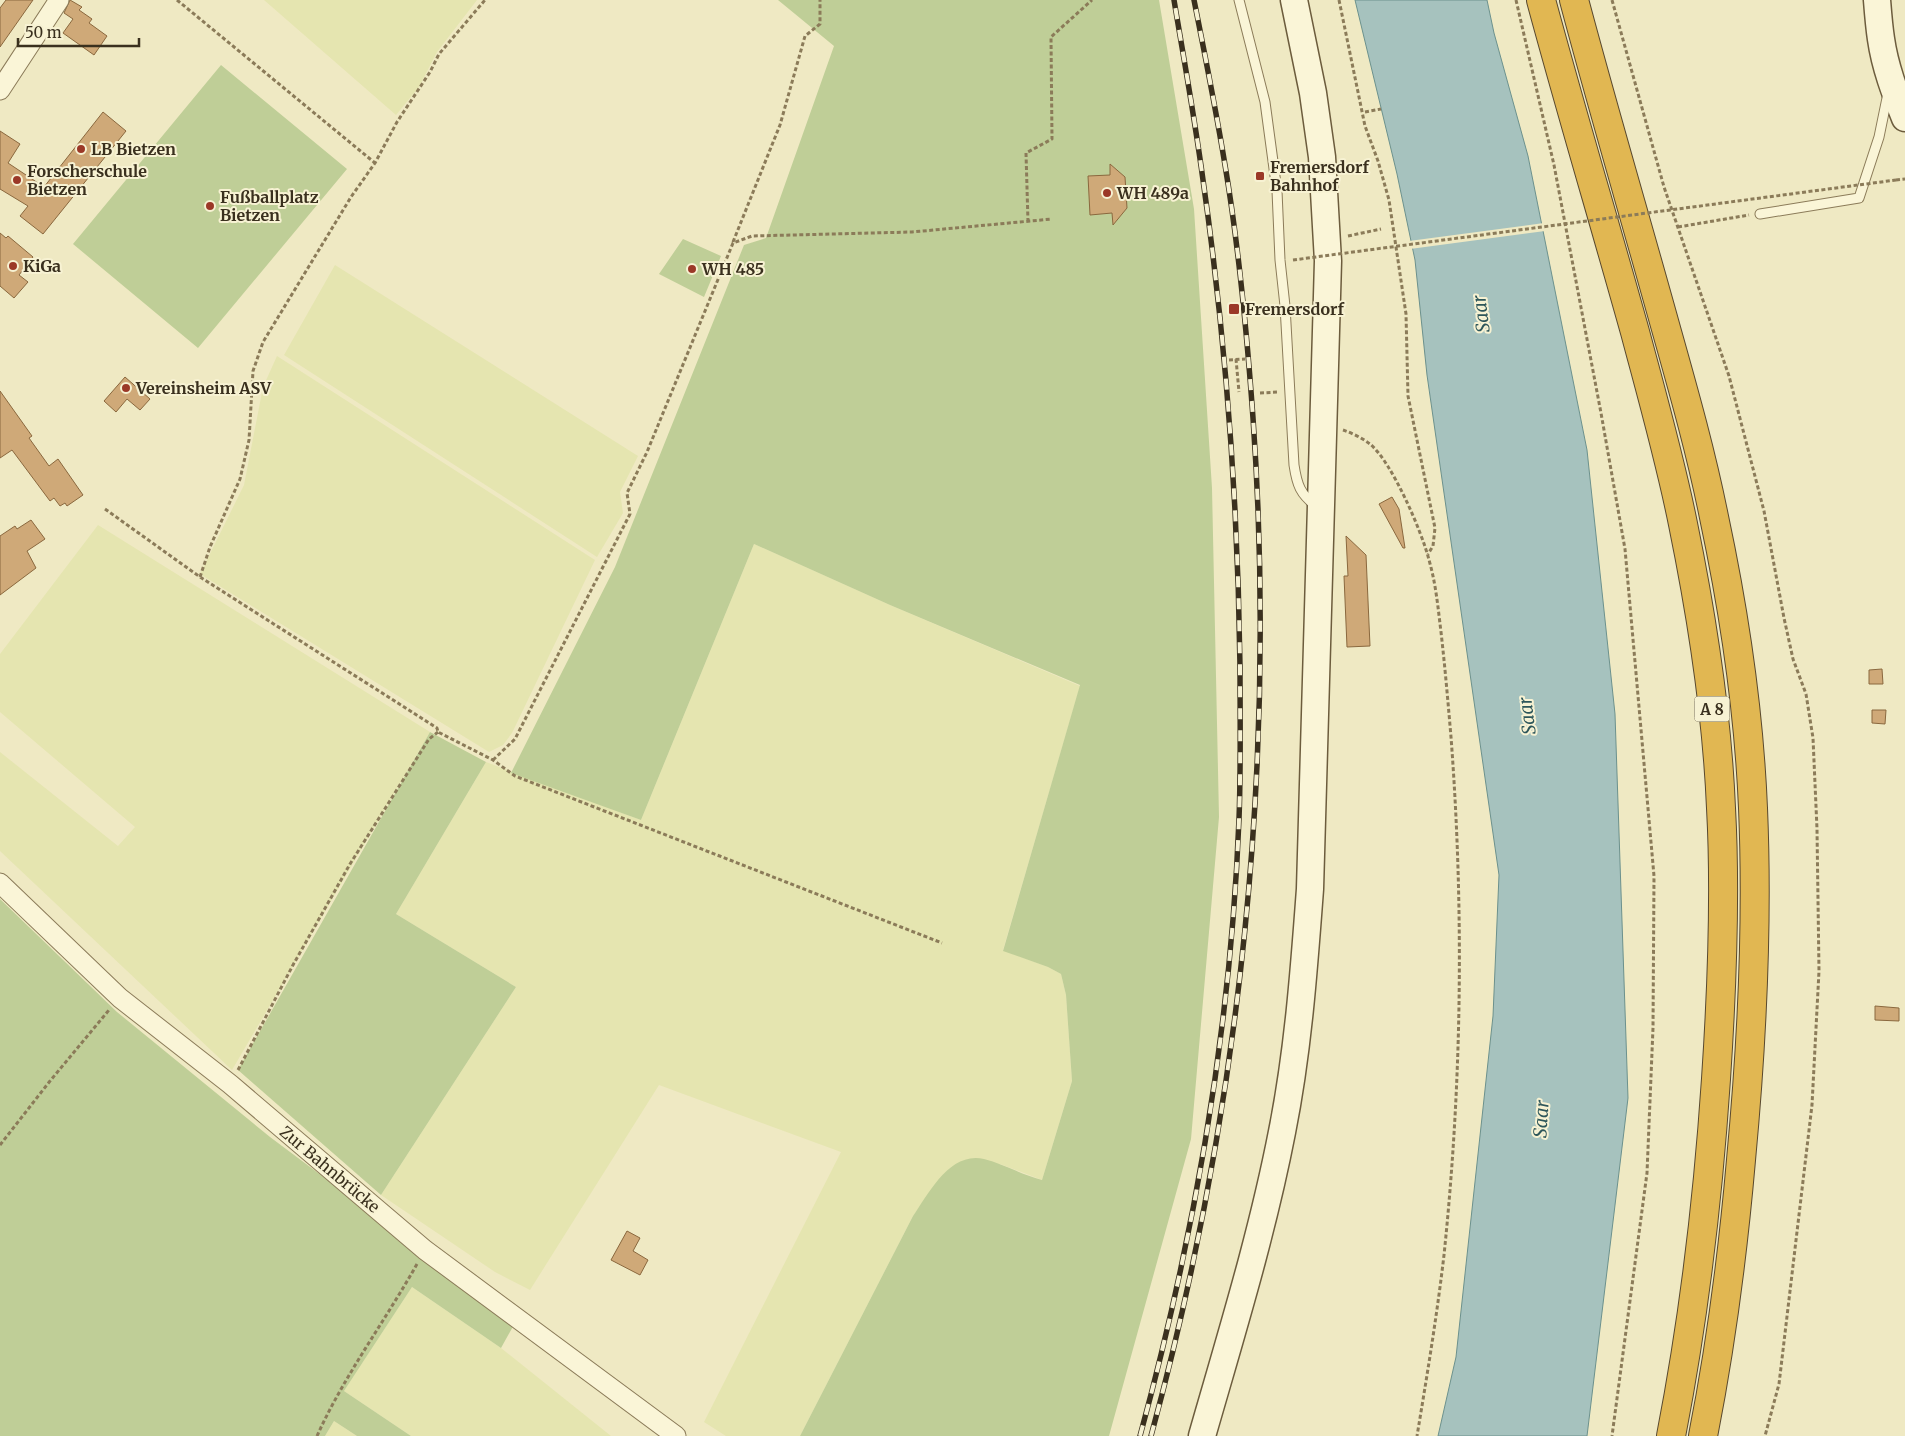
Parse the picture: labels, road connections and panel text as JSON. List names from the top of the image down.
{
  "streets": {
    "highway": ["A 8"],
    "street": ["Zur Bahnbrücke"]
  },
  "water": ["Saar"],
  "places": {
    "other": [
      "LB Bietzen",
      "Forscherschule Bietzen",
      "WH 489a",
      "Fußballplatz Bietzen",
      "KiGa",
      "WH 485",
      "Vereinsheim ASV"
    ],
    "transit": ["Fremersdorf Bahnhof", "Fremersdorf"]
  },
  "scale_bar": "50 m"
}
